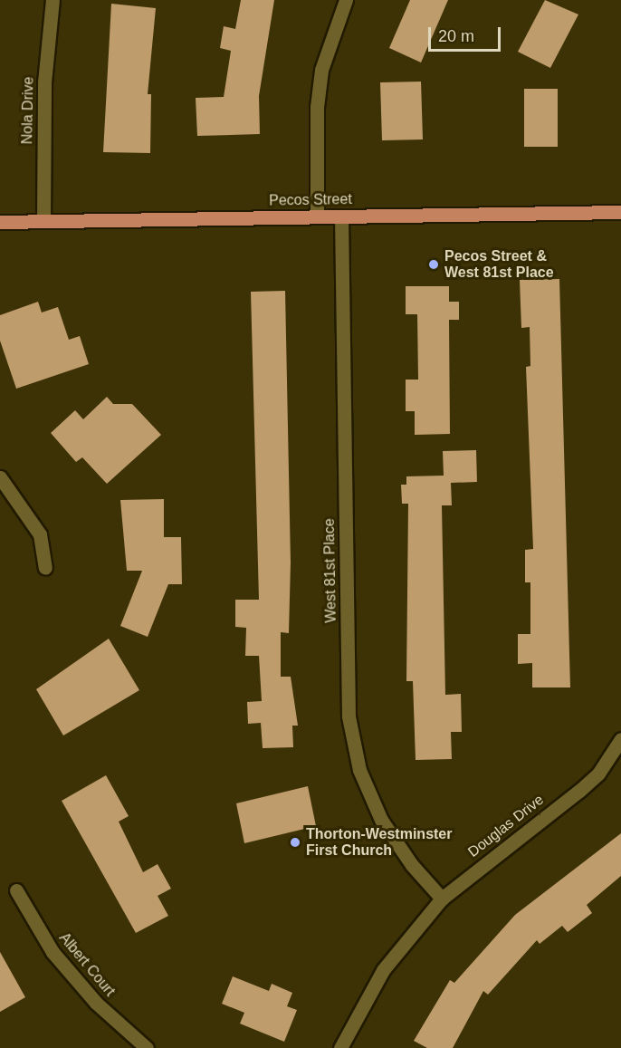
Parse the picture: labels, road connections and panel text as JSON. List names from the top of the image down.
{
  "streets": {
    "main road": ["Pecos Street"],
    "street": [
      "Nola Drive",
      "West 81st Place",
      "Douglas Drive",
      "Albert Court"
    ]
  },
  "crossings": [
    ["Nola Drive", "Pecos Street"],
    ["Pecos Street", "West 81st Place"],
    ["West 81st Place", "Douglas Drive"]
  ],
  "places": ["Pecos Street & West 81st Place", "Thorton-Westminster First Church"],
  "scale_bar": "20 m"
}
